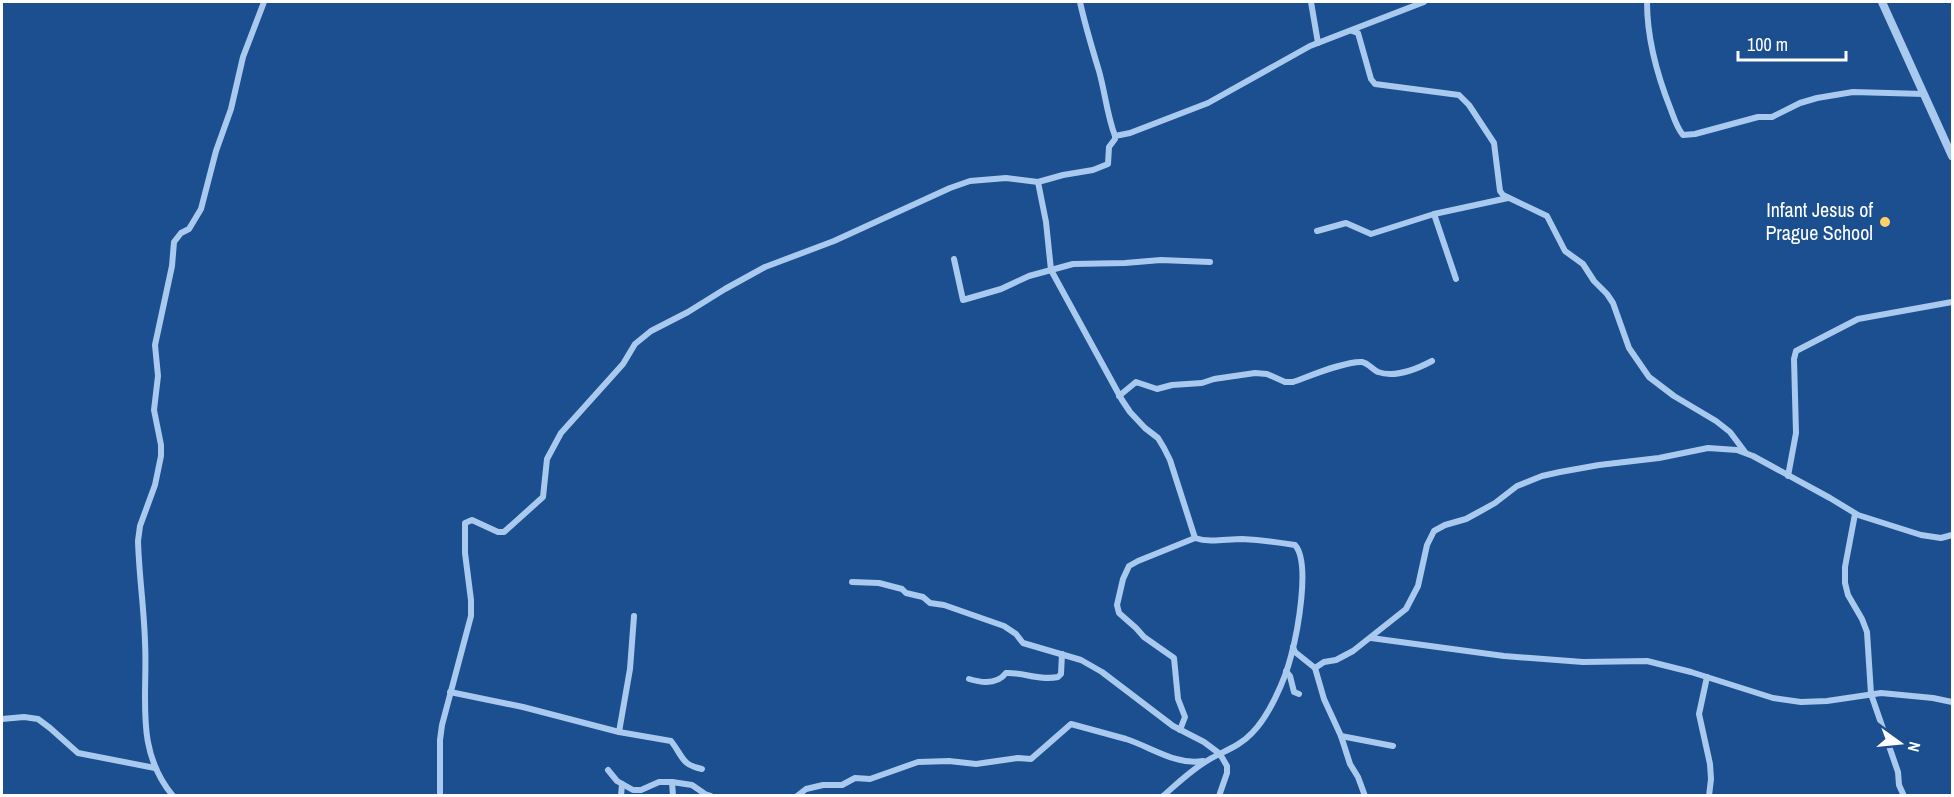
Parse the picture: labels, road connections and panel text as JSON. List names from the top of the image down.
{
  "places": ["Infant Jesus of Prague School"],
  "scale_bar": "100 m",
  "north": "right"
}
